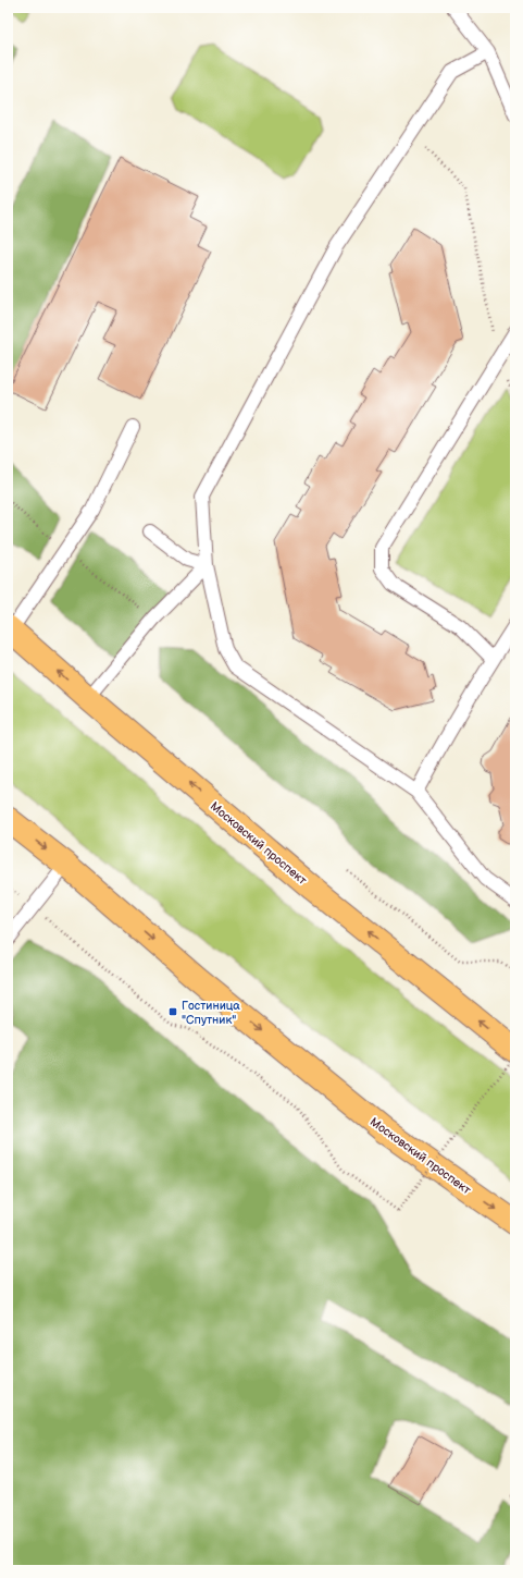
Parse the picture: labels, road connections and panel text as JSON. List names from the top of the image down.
{
  "streets": {
    "main road": ["Московский проспект"]
  },
  "places": {
    "transit": ["Гостиница \"Спутник\""]
  }
}
